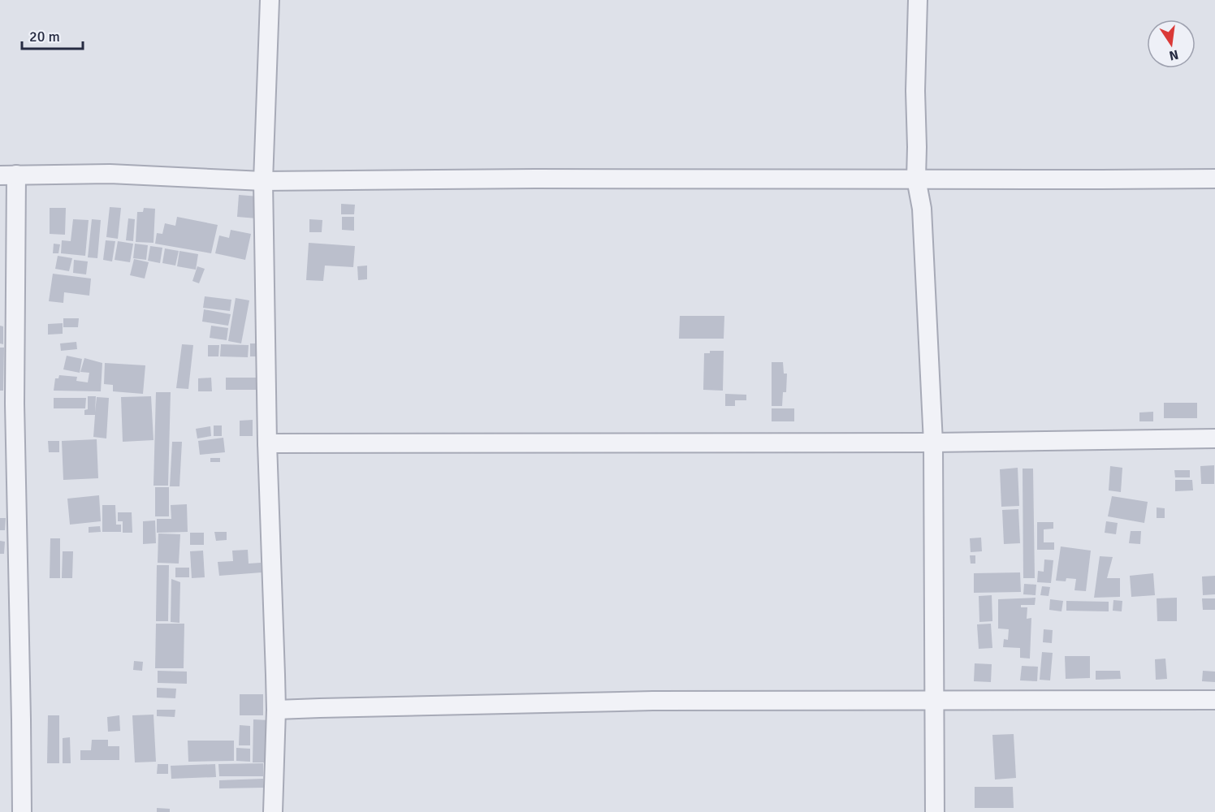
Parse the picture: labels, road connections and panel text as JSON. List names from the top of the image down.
{
  "scale_bar": "20 m",
  "north": "bottom"
}
